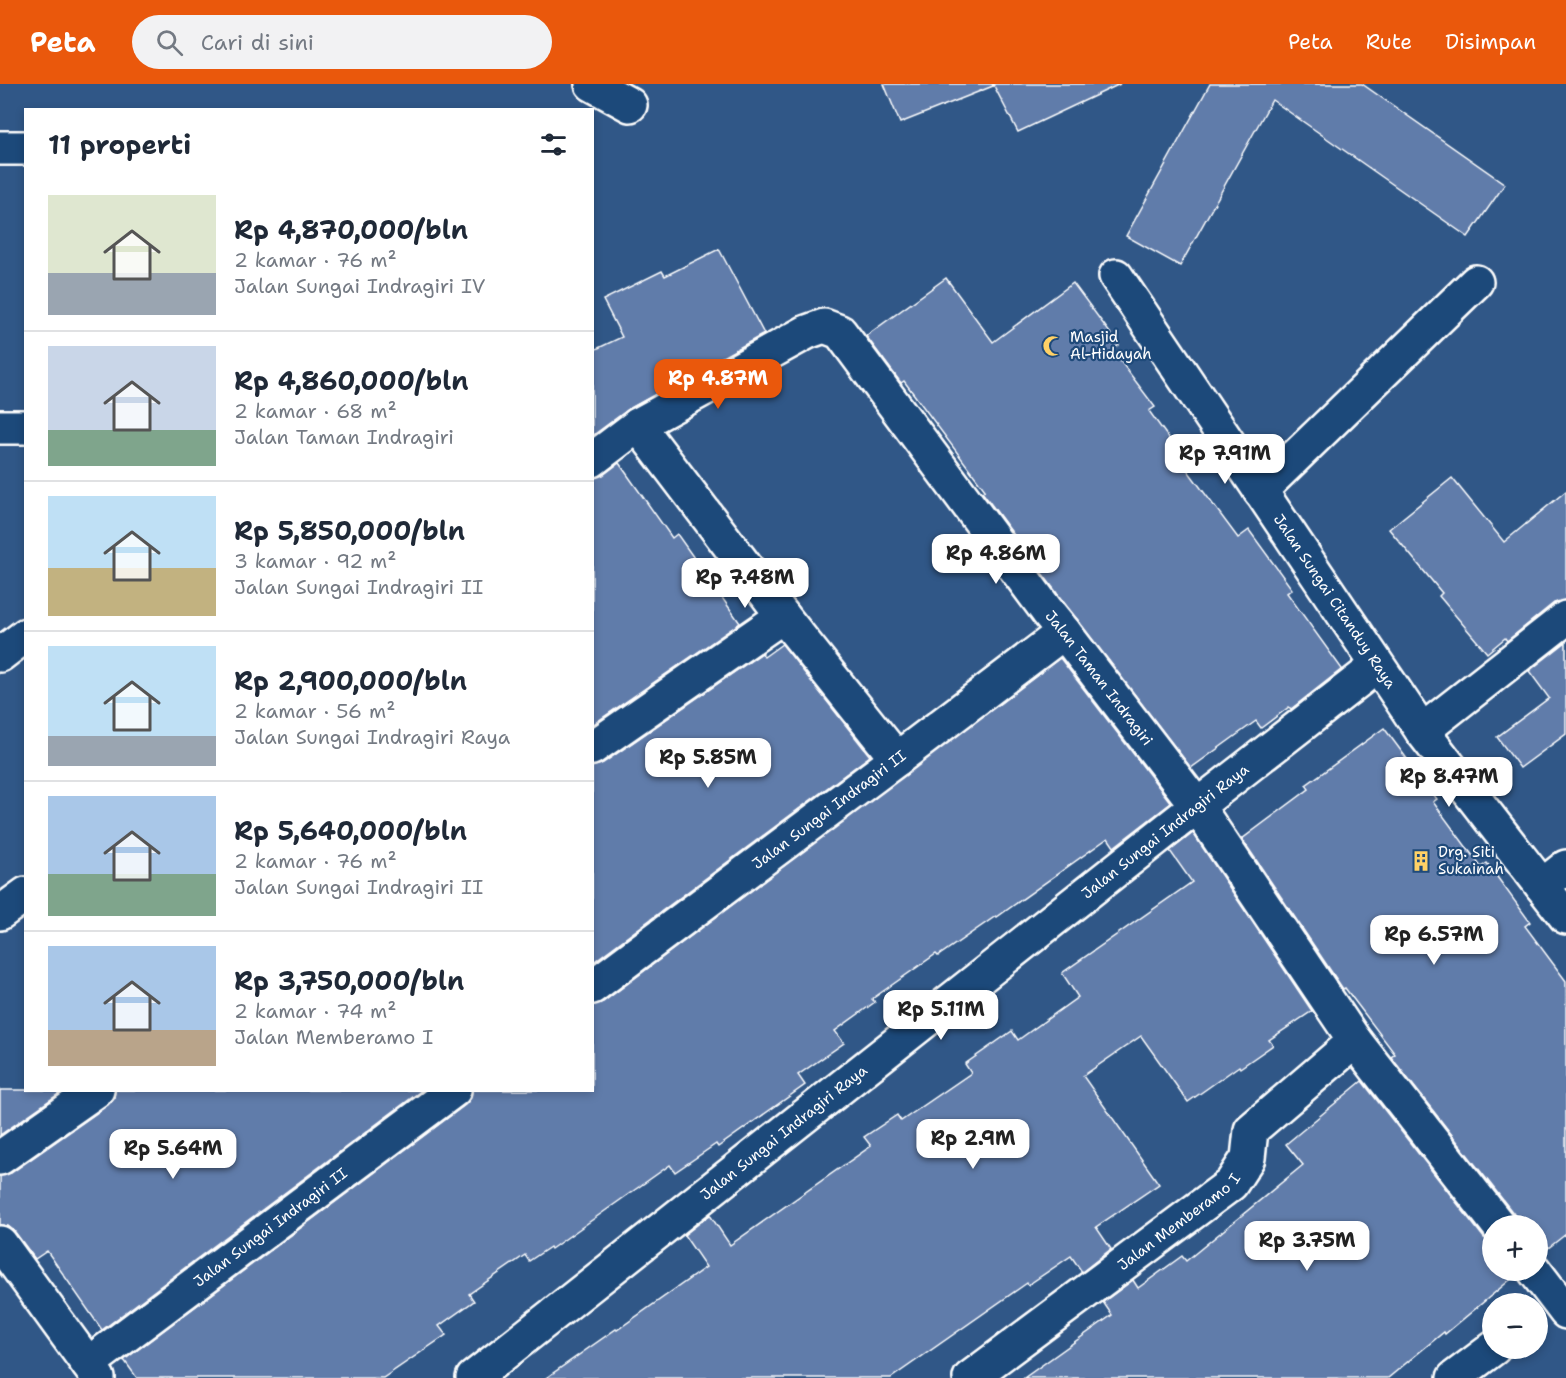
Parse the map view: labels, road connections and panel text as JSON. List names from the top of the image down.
{
  "streets": {
    "street": [
      "Jalan Sungai Citanduy Raya",
      "Jalan Taman Indragiri",
      "Jalan Sungai Indragiri II",
      "Jalan Sungai Indragiri Raya",
      "Jalan Memberamo I"
    ]
  },
  "crossings": [
    ["Jalan Sungai Citanduy Raya", "Jalan Sungai Indragiri Raya"],
    ["Jalan Taman Indragiri", "Jalan Sungai Indragiri II"],
    ["Jalan Taman Indragiri", "Jalan Sungai Indragiri Raya"],
    ["Jalan Taman Indragiri", "Jalan Memberamo I"]
  ],
  "places": {
    "mosque": ["Masjid Al-Hidayah"],
    "building": ["Drg. Siti Sukainah"]
  },
  "page": {
    "header": "Peta",
    "search": "Cari di sini",
    "nav": ["Peta", "Rute", "Disimpan"],
    "heading": "11 properti",
    "list": [
      {
        "name": "Rp 4,870,000/bln",
        "note": "2 kamar · 76 m² · Jalan Sungai Indragiri IV"
      },
      {
        "name": "Rp 4,860,000/bln",
        "note": "2 kamar · 68 m² · Jalan Taman Indragiri"
      },
      {
        "name": "Rp 5,850,000/bln",
        "note": "3 kamar · 92 m² · Jalan Sungai Indragiri II"
      },
      {
        "name": "Rp 2,900,000/bln",
        "note": "2 kamar · 56 m² · Jalan Sungai Indragiri Raya"
      },
      {
        "name": "Rp 5,640,000/bln",
        "note": "2 kamar · 76 m² · Jalan Sungai Indragiri II"
      },
      {
        "name": "Rp 3,750,000/bln",
        "note": "2 kamar · 74 m² · Jalan Memberamo I"
      }
    ],
    "price": [
      "Rp 4.87M",
      "Rp 7.91M",
      "Rp 4.86M",
      "Rp 7.48M",
      "Rp 5.85M",
      "Rp 8.47M",
      "Rp 6.57M",
      "Rp 5.11M",
      "Rp 2.9M",
      "Rp 5.64M",
      "Rp 3.75M"
    ],
    "map_buttons": ["+", "−"]
  }
}
